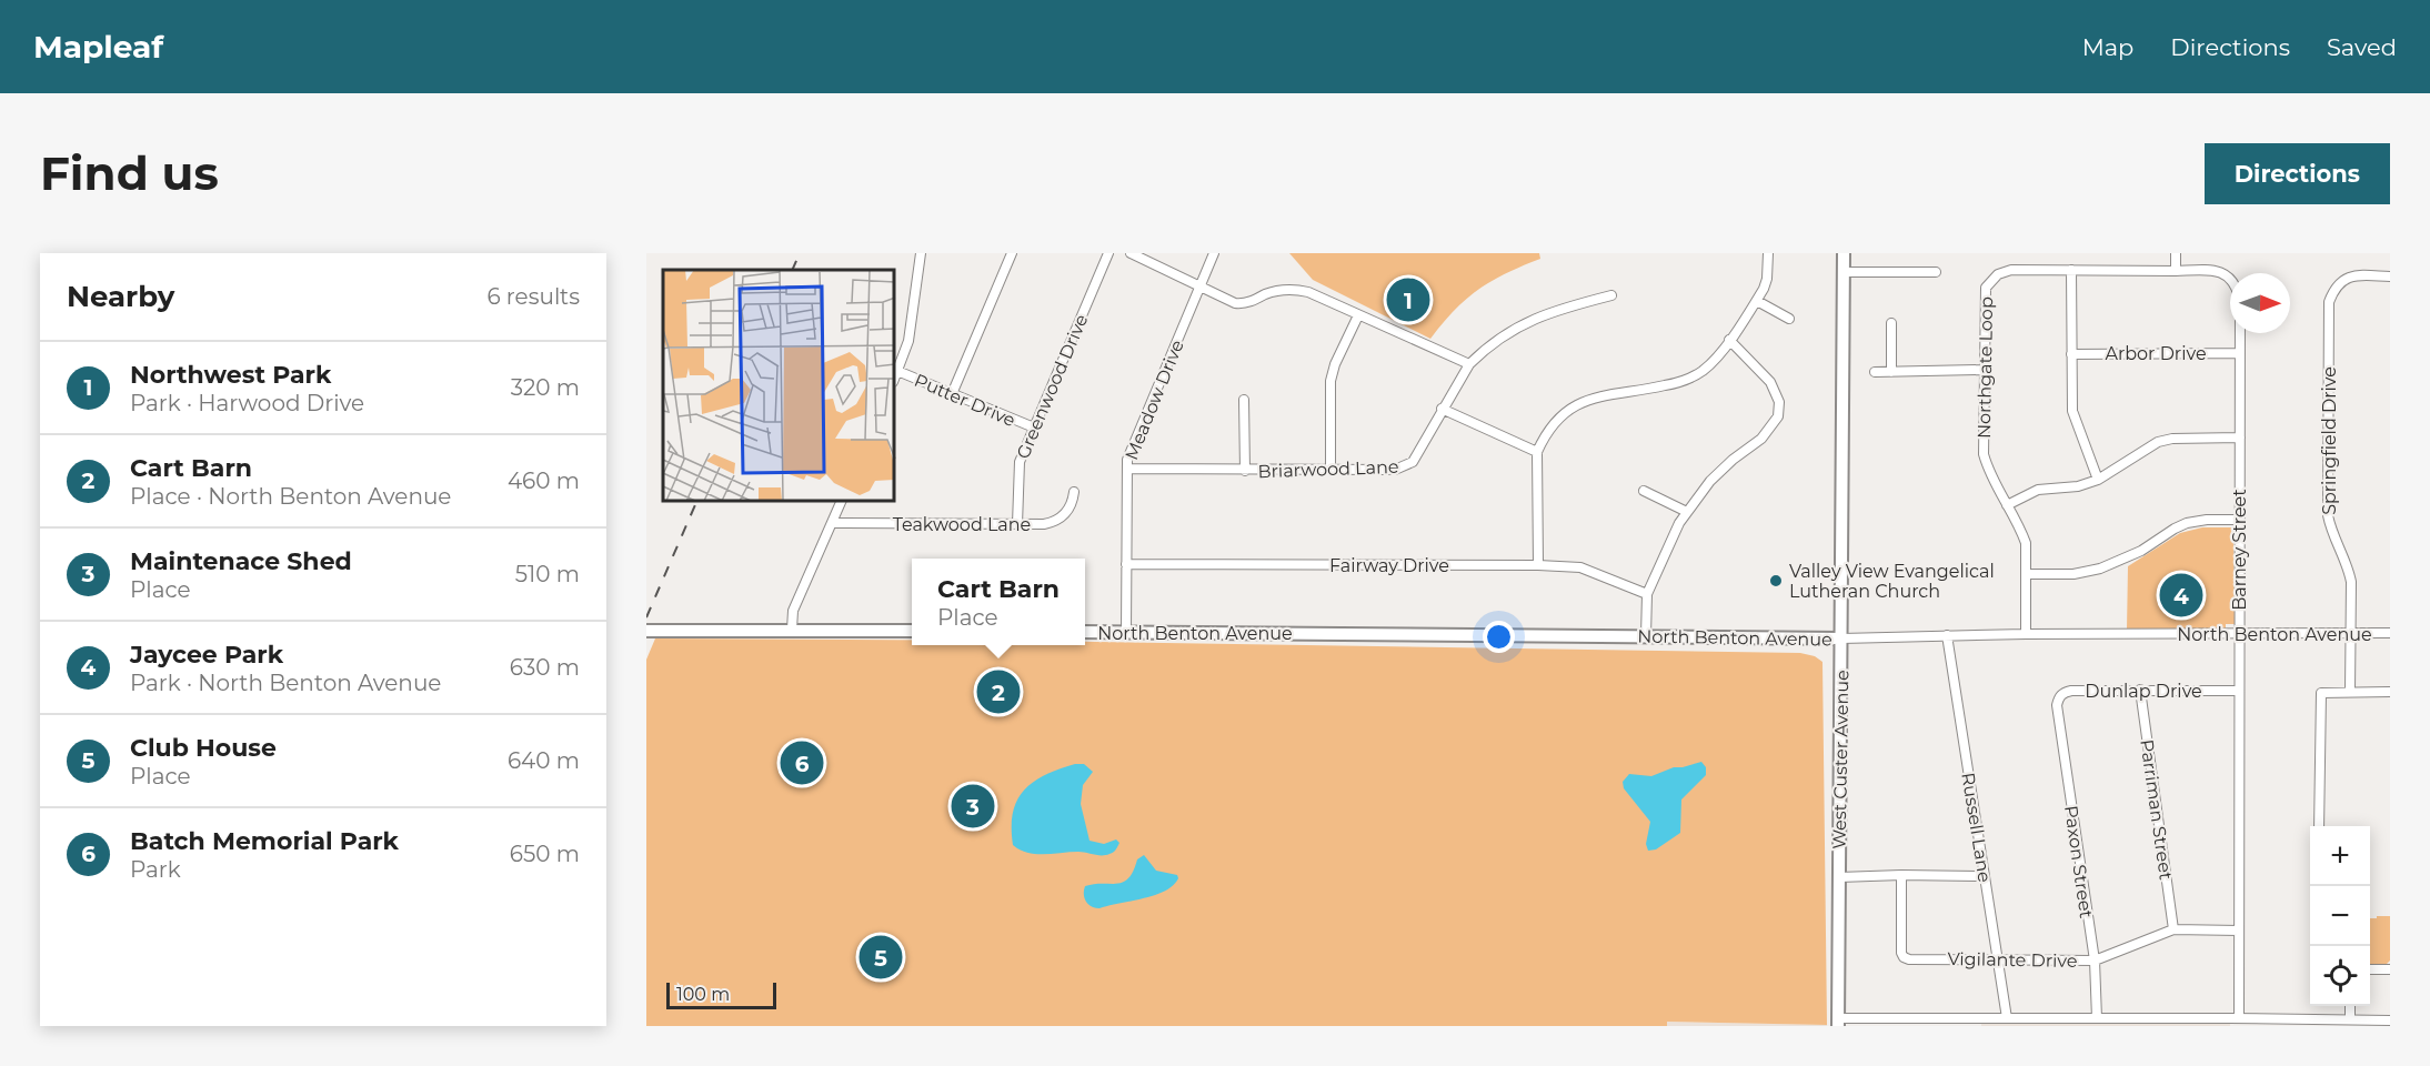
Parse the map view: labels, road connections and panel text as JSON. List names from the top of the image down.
{
  "streets": {
    "main road": ["North Benton Avenue", "West Custer Avenue"],
    "street": [
      "Arbor Drive",
      "Northgate Loop",
      "Greenwood Drive",
      "Putter Drive",
      "Meadow Drive",
      "Springfield Drive",
      "Briarwood Lane",
      "Teakwood Lane",
      "Barney Street",
      "Fairway Drive",
      "Dunlap Drive",
      "Parriman Street",
      "Russell Lane",
      "Paxon Street",
      "Vigilante Drive"
    ]
  },
  "crossings": [
    ["Arbor Drive", "Barney Street"],
    ["Northgate Loop", "Barney Street"],
    ["Northgate Loop", "North Benton Avenue"],
    ["Greenwood Drive", "Putter Drive"],
    ["Greenwood Drive", "Teakwood Lane"],
    ["Meadow Drive", "Briarwood Lane"],
    ["Meadow Drive", "Fairway Drive"],
    ["Meadow Drive", "North Benton Avenue"],
    ["Springfield Drive", "North Benton Avenue"],
    ["Barney Street", "North Benton Avenue"],
    ["Barney Street", "Dunlap Drive"],
    ["Barney Street", "Vigilante Drive"],
    ["North Benton Avenue", "West Custer Avenue"],
    ["North Benton Avenue", "Russell Lane"],
    ["Dunlap Drive", "Parriman Street"],
    ["Dunlap Drive", "Paxon Street"],
    ["Parriman Street", "Vigilante Drive"],
    ["Russell Lane", "Vigilante Drive"],
    ["Paxon Street", "Vigilante Drive"]
  ],
  "places": ["Valley View Evangelical Lutheran Church"],
  "scale_bar": "100 m",
  "north": "right",
  "page": {
    "header": "Mapleaf",
    "nav": ["Map", "Directions", "Saved"],
    "buttons": "Directions",
    "title": "Find us",
    "heading": ["Nearby", "6 results"],
    "pins": [
      "1",
      "4",
      "2",
      "6",
      "3",
      "5"
    ],
    "list": [
      {
        "mark": "1",
        "name": "Northwest Park",
        "note": "Park · Harwood Drive",
        "value": "320 m"
      },
      {
        "mark": "2",
        "name": "Cart Barn",
        "note": "Place · North Benton Avenue",
        "value": "460 m"
      },
      {
        "mark": "3",
        "name": "Maintenace Shed",
        "note": "Place",
        "value": "510 m"
      },
      {
        "mark": "4",
        "name": "Jaycee Park",
        "note": "Park · North Benton Avenue",
        "value": "630 m"
      },
      {
        "mark": "5",
        "name": "Club House",
        "note": "Place",
        "value": "640 m"
      },
      {
        "mark": "6",
        "name": "Batch Memorial Park",
        "note": "Park",
        "value": "650 m"
      }
    ],
    "popup": ["Cart Barn", "Place"],
    "map_buttons": ["+", "−"],
    "scale": "100 m"
  }
}
